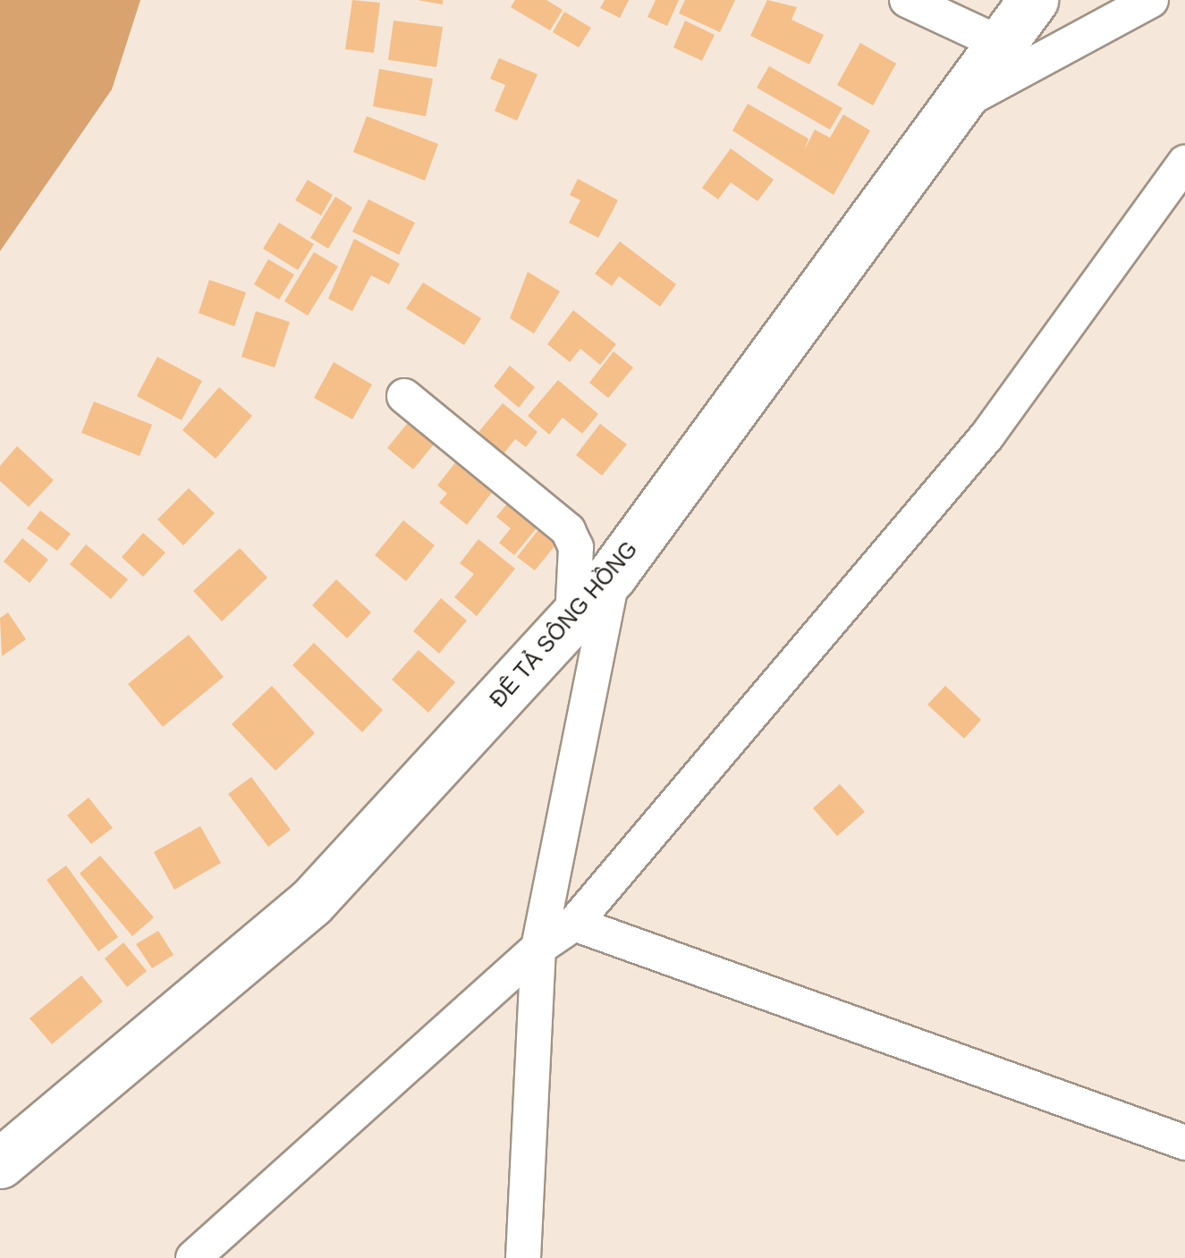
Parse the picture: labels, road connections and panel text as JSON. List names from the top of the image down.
{
  "streets": {
    "main road": ["ĐÊ TẢ SÔNG HỒNG"]
  }
}
